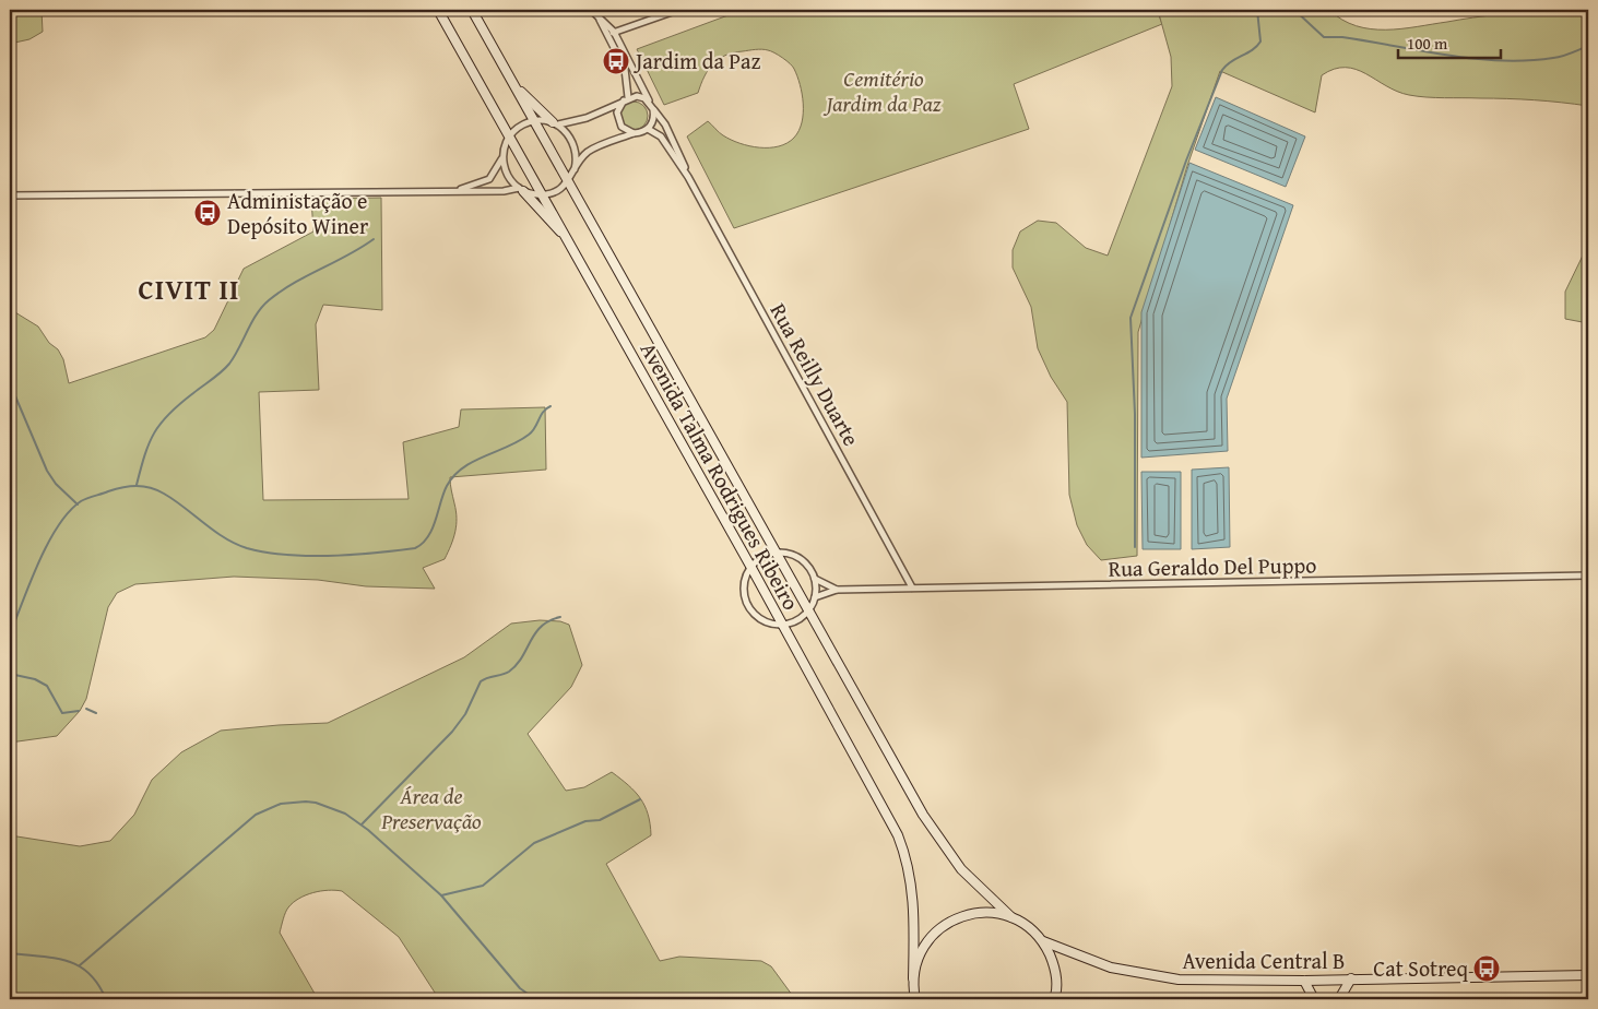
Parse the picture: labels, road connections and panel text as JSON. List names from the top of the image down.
{
  "streets": {
    "main road": ["Avenida Talma Rodrigues Ribeiro", "Avenida Central B"],
    "street": ["Rua Reilly Duarte", "Rua Geraldo Del Puppo"]
  },
  "crossings": [
    ["Rua Reilly Duarte", "Rua Geraldo Del Puppo"],
    ["Avenida Talma Rodrigues Ribeiro", "Avenida Central B"]
  ],
  "districts": ["CIVIT II"],
  "parks": ["Cemitério Jardim da Paz", "Área de Preservação"],
  "places": {
    "bus stop": ["Jardim da Paz", "Administação e Depósito Winer", "Cat Sotreq"]
  },
  "scale_bar": "100 m"
}
